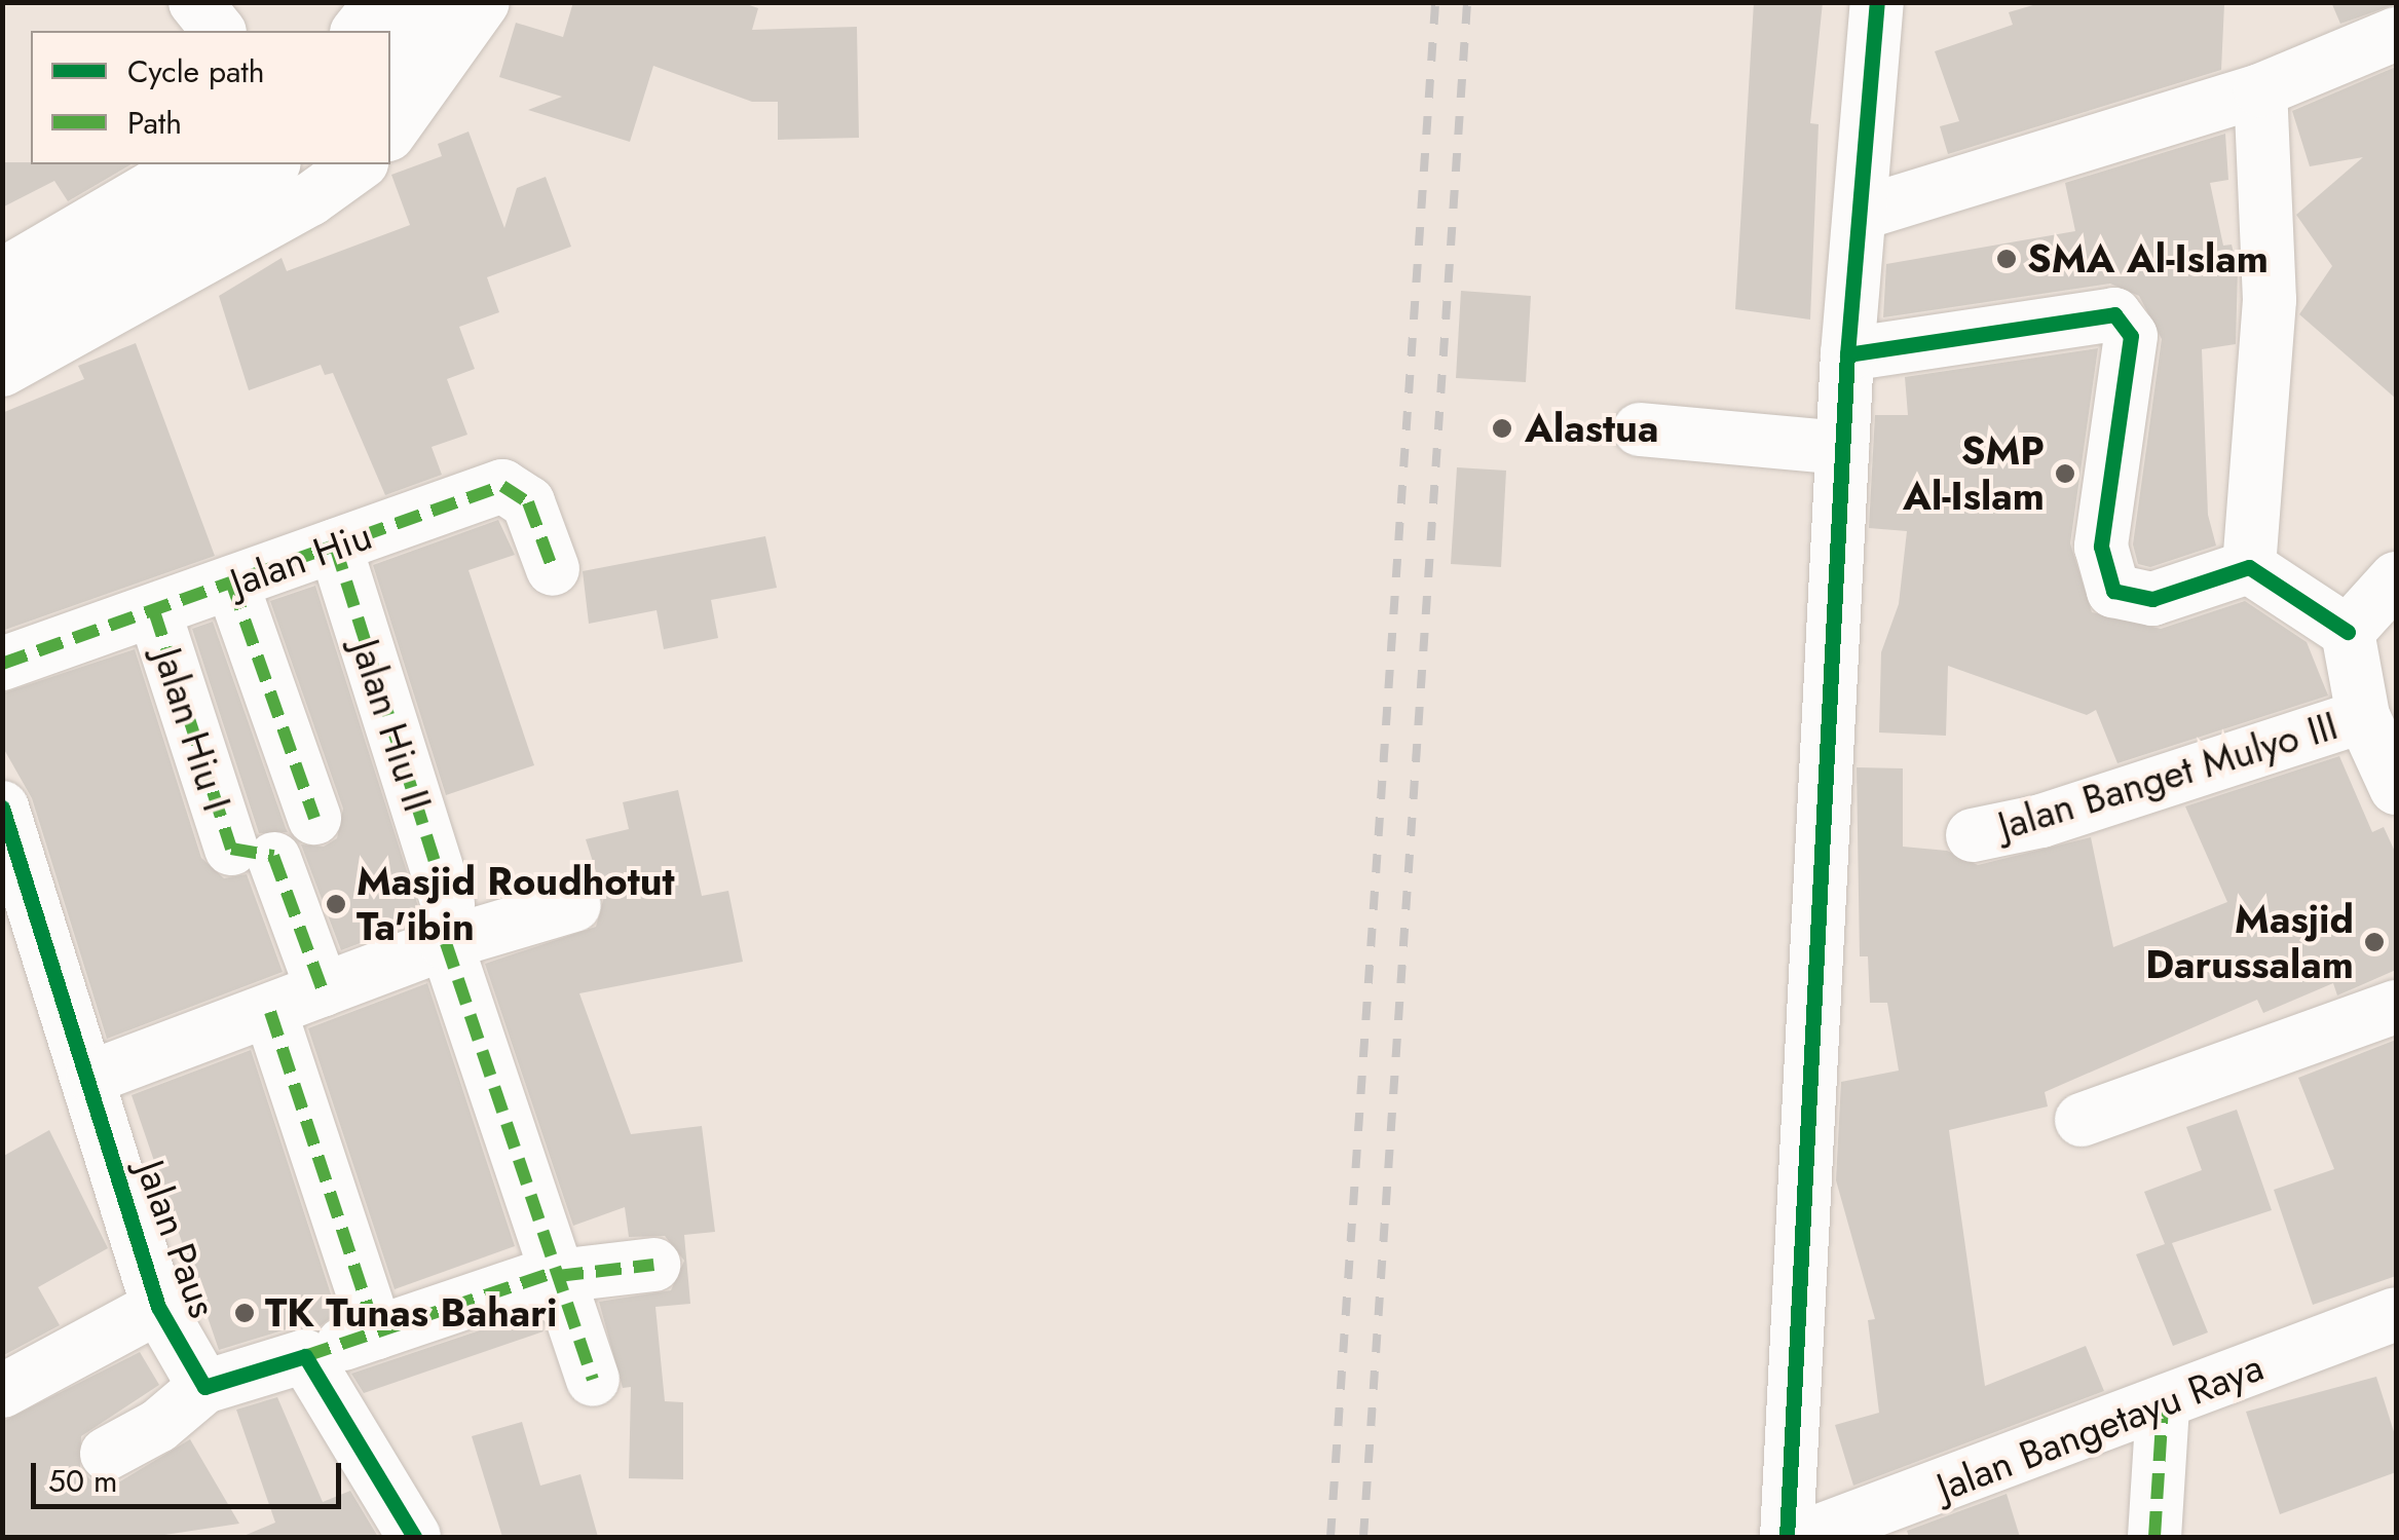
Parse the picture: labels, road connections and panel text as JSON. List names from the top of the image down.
{
  "streets": {
    "street": [
      "Jalan Hiu",
      "Jalan Hiu II",
      "Jalan Hiu I",
      "Jalan Banget Mulyo III",
      "Jalan Paus",
      "Jalan Bangetayu Raya"
    ]
  },
  "crossings": [
    ["Jalan Hiu", "Jalan Hiu II"],
    ["Jalan Hiu", "Jalan Hiu I"]
  ],
  "places": [
    "SMA Al-Islam",
    "Alastua",
    "SMP Al-Islam",
    "Masjid Roudhotut Ta'ibin",
    "Masjid Darussalam",
    "TK Tunas Bahari"
  ],
  "legend": ["Cycle path", "Path"],
  "scale_bar": "50 m"
}
